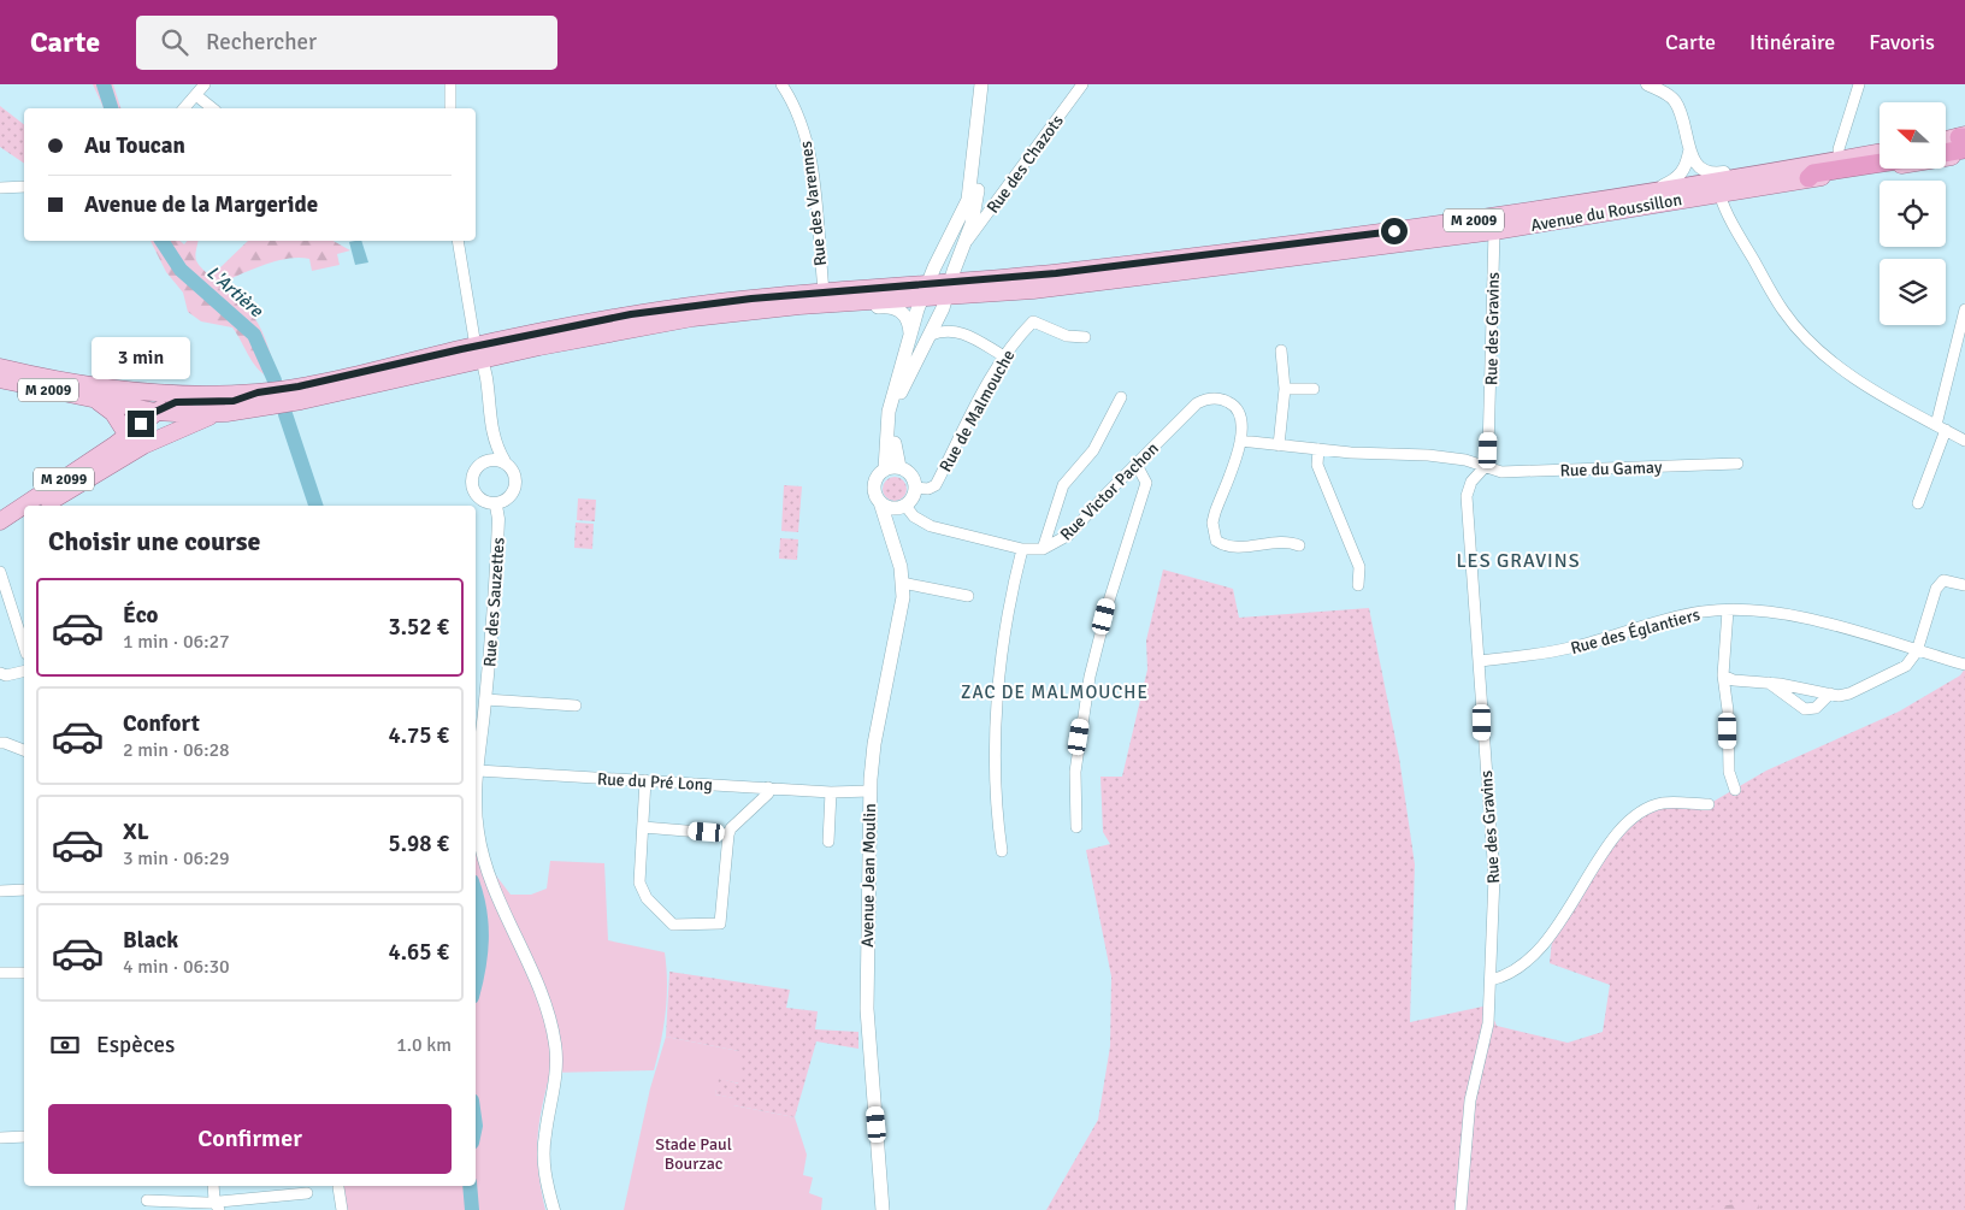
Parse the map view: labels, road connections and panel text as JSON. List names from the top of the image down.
{
  "streets": {
    "main road": [
      "Avenue du Roussillon",
      "M 2009",
      "M 2099",
      "Avenue Jean Moulin"
    ],
    "street": [
      "Rue des Chazots",
      "Rue des Varennes",
      "Rue des Gravins",
      "Rue de Malmouche",
      "Rue du Gamay",
      "Rue Victor Pachon",
      "Rue des Sauzettes",
      "Rue des Églantiers",
      "Rue du Pré Long"
    ]
  },
  "crossings": [
    ["Rue des Varennes", "Avenue du Roussillon"],
    ["Avenue du Roussillon", "M 2009"],
    ["Avenue du Roussillon", "Rue des Gravins"],
    ["Avenue du Roussillon", "M 2099"],
    ["M 2009", "M 2099"],
    ["Rue des Gravins", "Rue du Gamay"],
    ["Rue des Gravins", "Rue des Églantiers"],
    ["Rue de Malmouche", "Rue Victor Pachon"],
    ["Rue de Malmouche", "Avenue Jean Moulin"],
    ["Rue du Gamay", "Rue Victor Pachon"],
    ["Rue Victor Pachon", "Avenue Jean Moulin"],
    ["Rue des Sauzettes", "Rue du Pré Long"],
    ["Rue du Pré Long", "Avenue Jean Moulin"]
  ],
  "districts": ["LES GRAVINS", "ZAC DE MALMOUCHE"],
  "water": ["L'Artière"],
  "parks": ["Stade Paul Bourzac"],
  "north": "left",
  "page": {
    "header": "Carte",
    "search": "Rechercher",
    "nav": ["Carte", "Itinéraire", "Favoris"],
    "banner": ["Au Toucan", "Avenue de la Margeride"],
    "bubble": "3 min",
    "heading": "Choisir une course",
    "list": [
      {
        "name": "Éco",
        "note": "1 min · 06:27",
        "value": "3.52 €"
      },
      {
        "name": "Confort",
        "note": "2 min · 06:28",
        "value": "4.75 €"
      },
      {
        "name": "XL",
        "note": "3 min · 06:29",
        "value": "5.98 €"
      },
      {
        "name": "Black",
        "note": "4 min · 06:30",
        "value": "4.65 €"
      }
    ],
    "pay": ["Espèces", "1.0 km"],
    "buttons": "Confirmer"
  }
}
